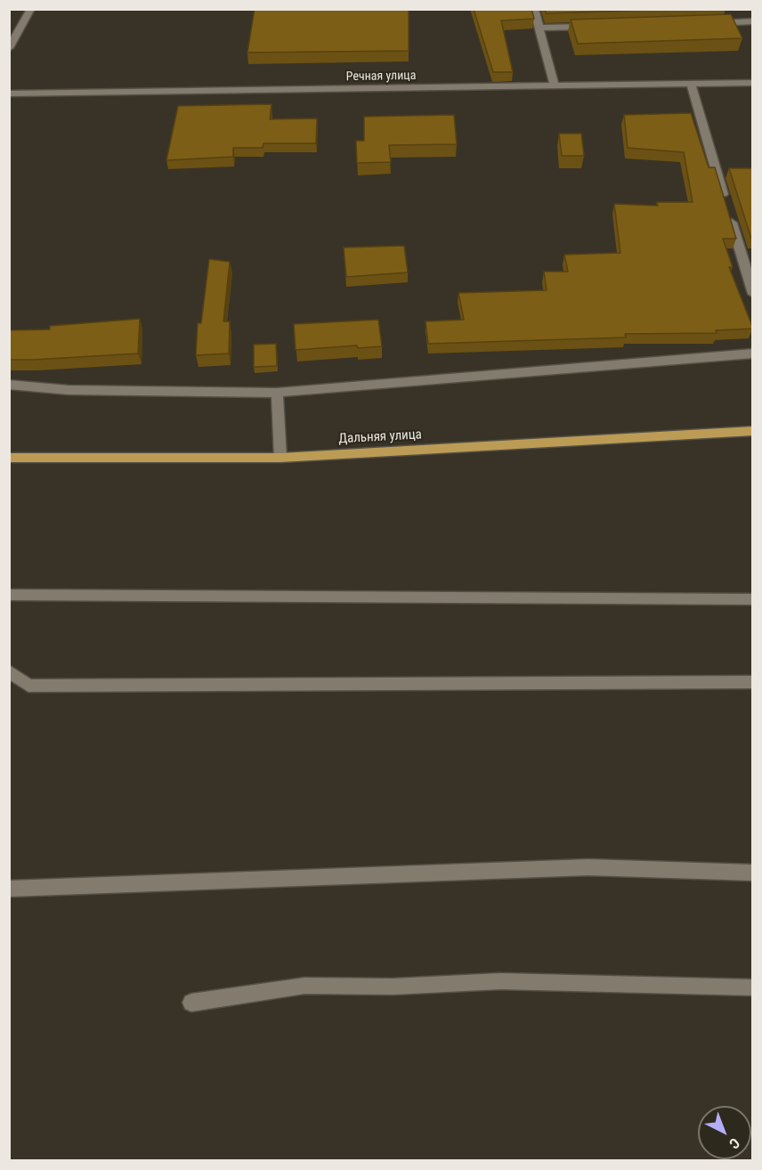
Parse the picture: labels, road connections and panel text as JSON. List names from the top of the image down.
{
  "streets": {
    "main road": ["Дальняя улица"],
    "street": ["Речная улица"]
  },
  "north": "bottom right"
}
